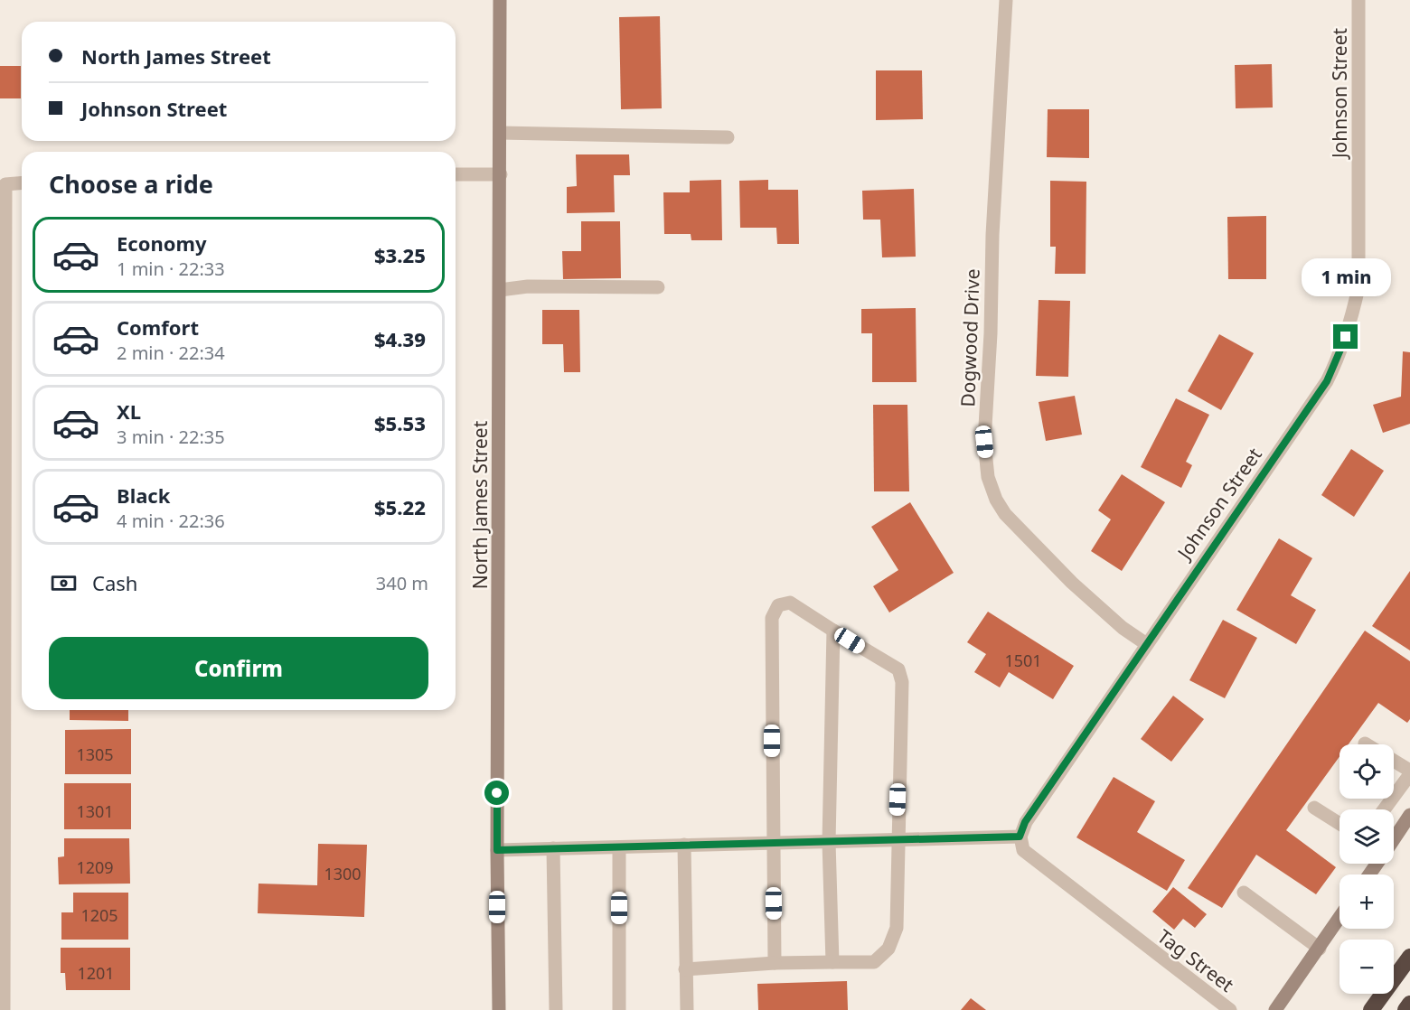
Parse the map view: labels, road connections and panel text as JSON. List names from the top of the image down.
{
  "streets": {
    "street": [
      "Johnson Street",
      "Dogwood Drive",
      "North James Street",
      "Tag Street"
    ]
  },
  "crossings": [
    ["Johnson Street", "Dogwood Drive"],
    ["Johnson Street", "Tag Street"]
  ],
  "house_numbers": [
    "1501",
    "1305",
    "1301",
    "1209",
    "1300",
    "1205",
    "1201"
  ],
  "page": {
    "banner": ["North James Street", "Johnson Street"],
    "heading": "Choose a ride",
    "list": [
      {
        "name": "Economy",
        "note": "1 min · 22:33",
        "value": "$3.25"
      },
      {
        "name": "Comfort",
        "note": "2 min · 22:34",
        "value": "$4.39"
      },
      {
        "name": "XL",
        "note": "3 min · 22:35",
        "value": "$5.53"
      },
      {
        "name": "Black",
        "note": "4 min · 22:36",
        "value": "$5.22"
      }
    ],
    "bubble": "1 min",
    "pay": ["Cash", "340 m"],
    "buttons": "Confirm",
    "map_buttons": ["+", "−"]
  }
}
